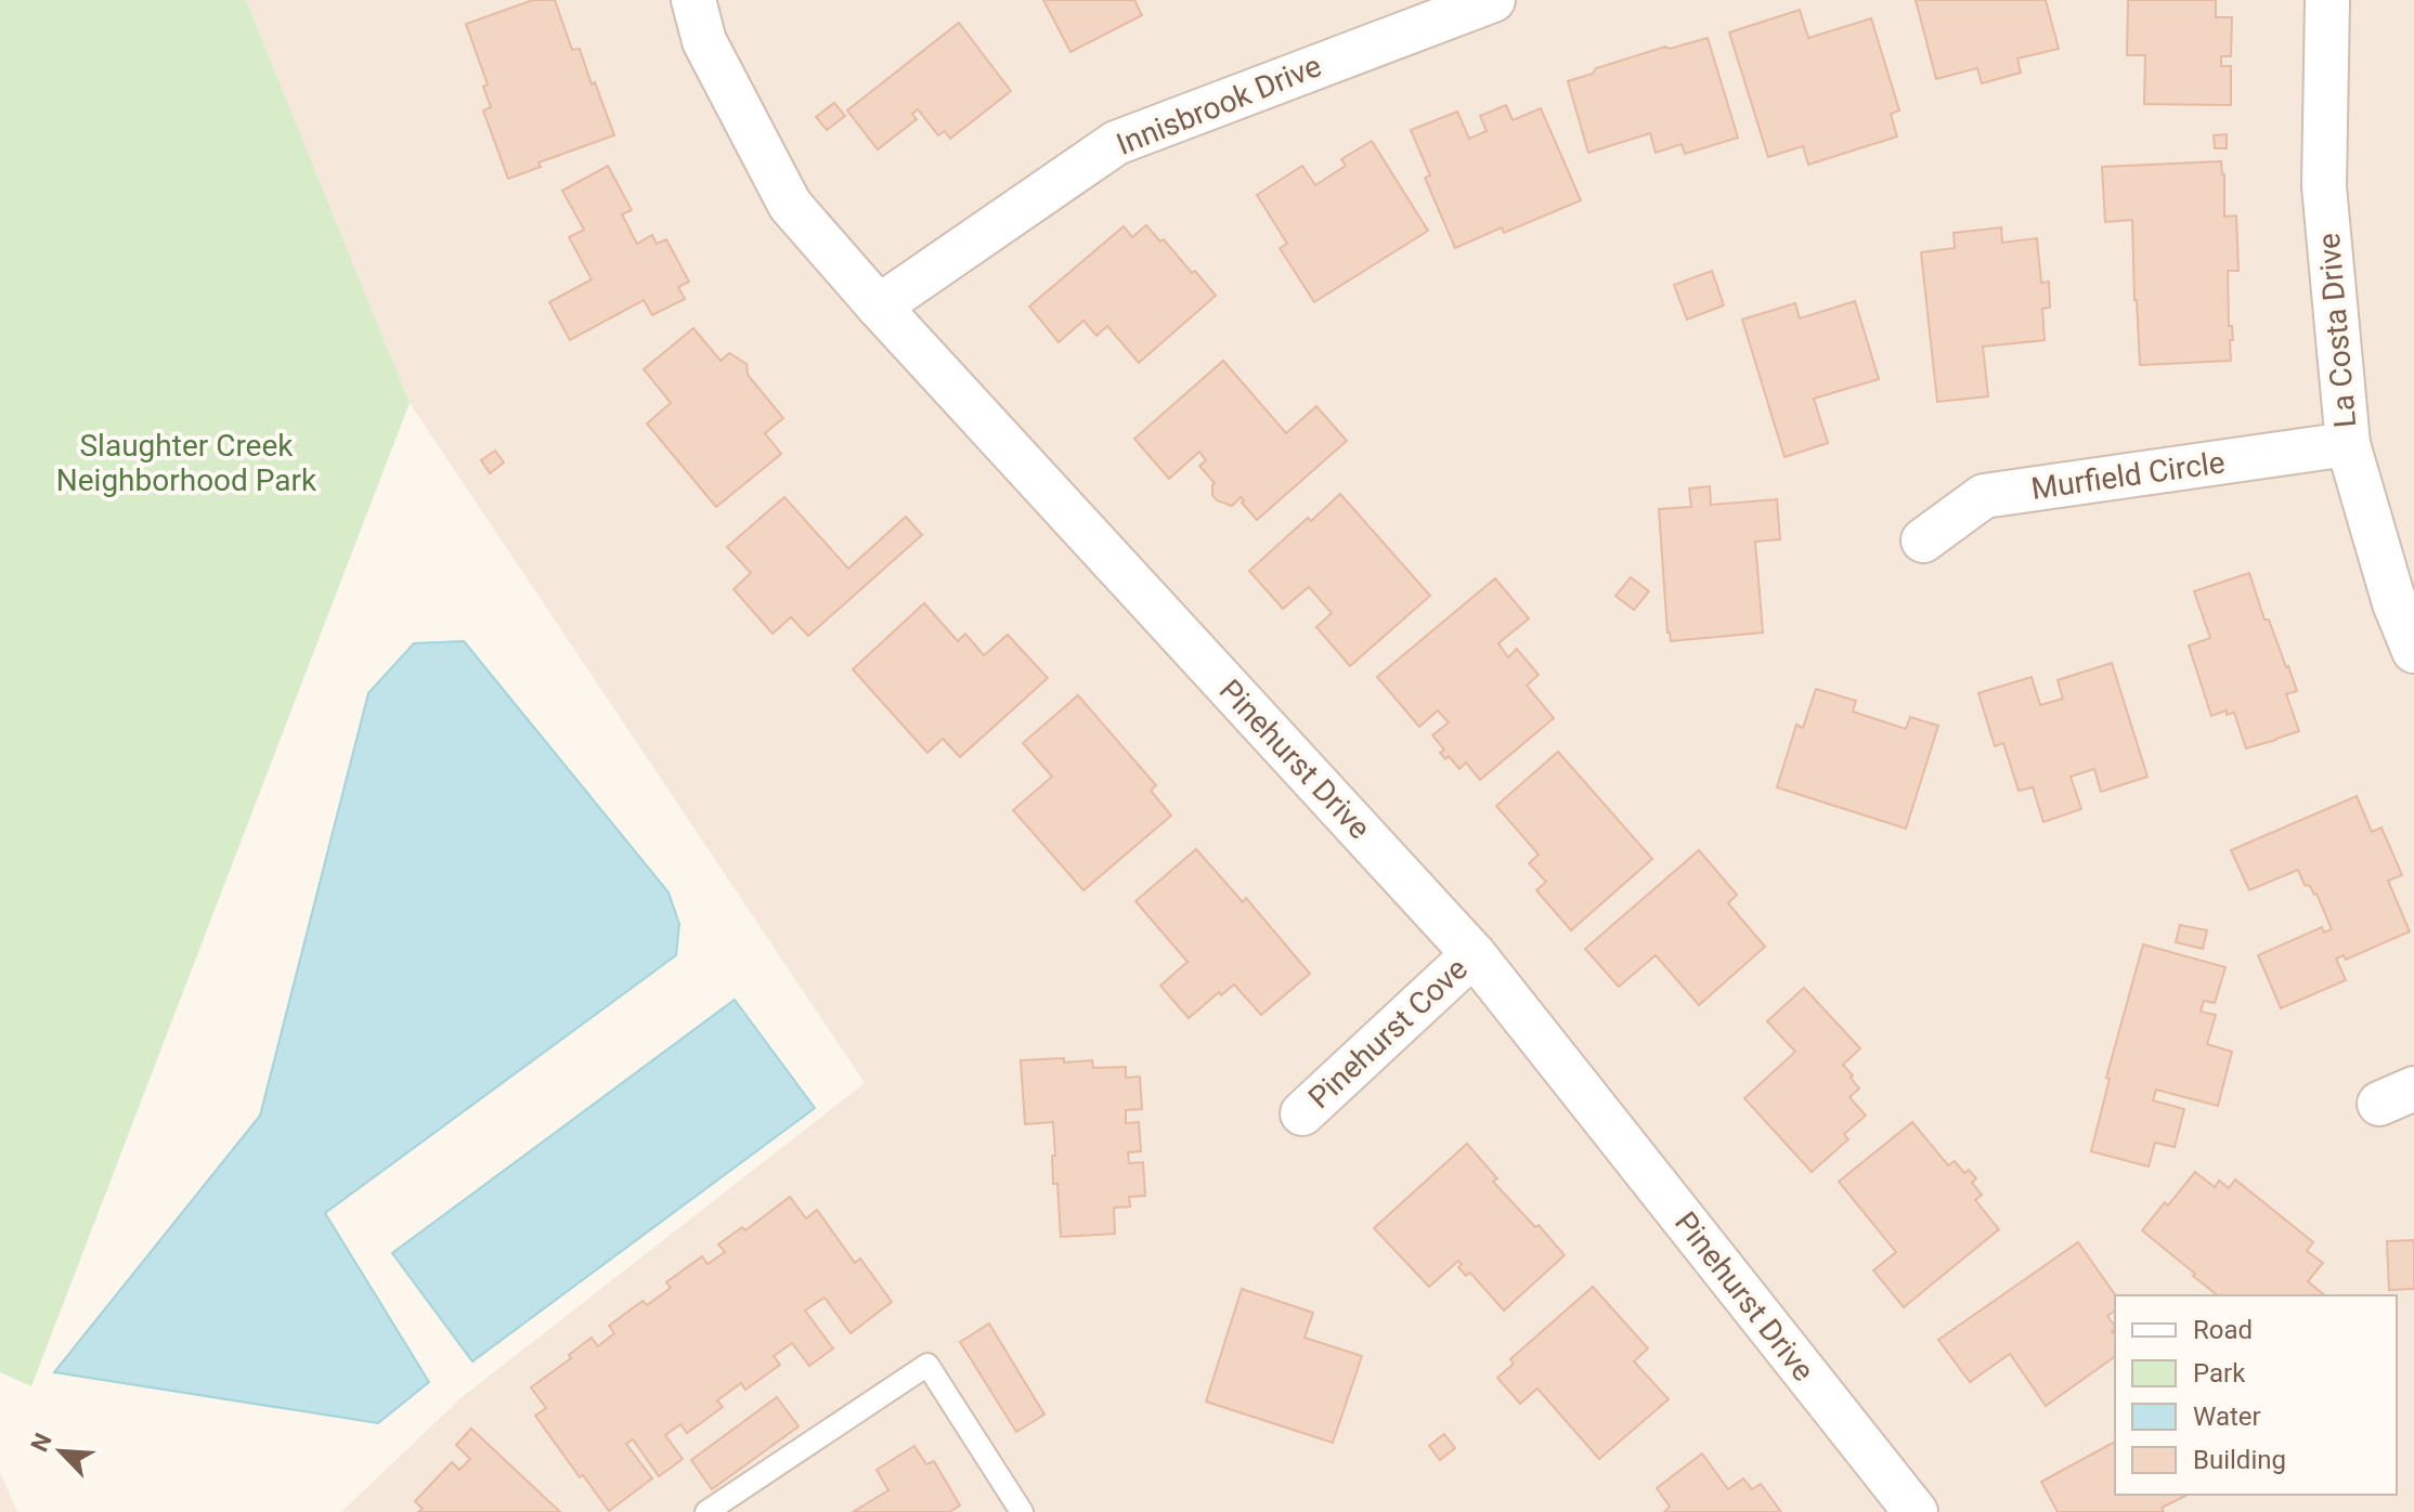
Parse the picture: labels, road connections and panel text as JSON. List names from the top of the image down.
{
  "streets": {
    "street": [
      "Innisbrook Drive",
      "La Costa Drive",
      "Murfield Circle",
      "Pinehurst Drive",
      "Pinehurst Cove"
    ]
  },
  "crossings": [
    ["Innisbrook Drive", "Pinehurst Drive"],
    ["La Costa Drive", "Murfield Circle"],
    ["Pinehurst Drive", "Pinehurst Cove"]
  ],
  "parks": ["Slaughter Creek Neighborhood Park"],
  "legend": [
    "Road",
    "Park",
    "Water",
    "Building"
  ],
  "north": "top left"
}
